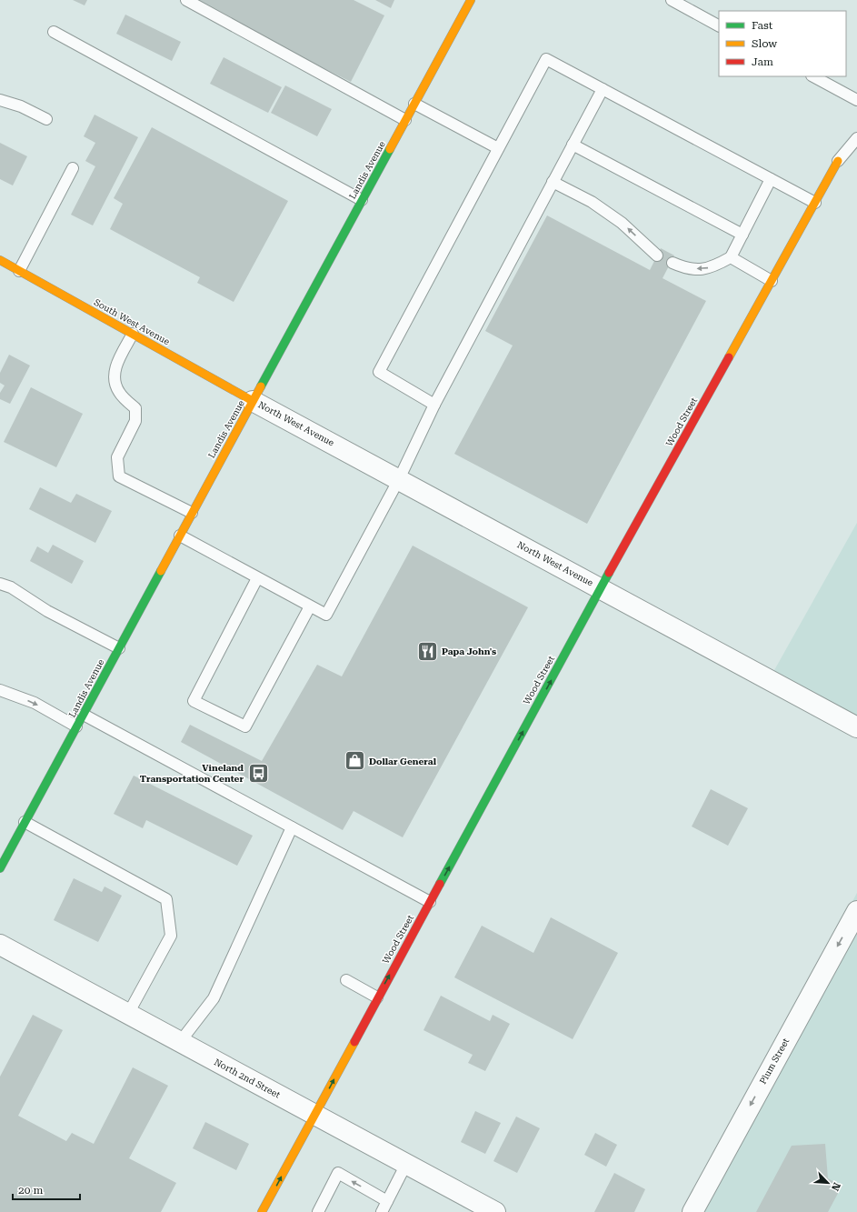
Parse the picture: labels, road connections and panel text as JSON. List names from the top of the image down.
{
  "streets": {
    "street": [
      "Landis Avenue",
      "South West Avenue",
      "Wood Street",
      "North West Avenue",
      "Plum Street",
      "North 2nd Street"
    ]
  },
  "crossings": [
    ["Landis Avenue", "South West Avenue"],
    ["Landis Avenue", "North West Avenue"],
    ["South West Avenue", "North West Avenue"],
    ["Wood Street", "North West Avenue"],
    ["Wood Street", "North 2nd Street"]
  ],
  "one_way": ["Wood Street", "Plum Street"],
  "places": {
    "restaurant": ["Papa John's"],
    "shop": ["Dollar General"],
    "bus stop": ["Vineland Transportation Center"]
  },
  "legend": ["Fast", "Slow", "Jam"],
  "scale_bar": "20 m",
  "north": "bottom right"
}
